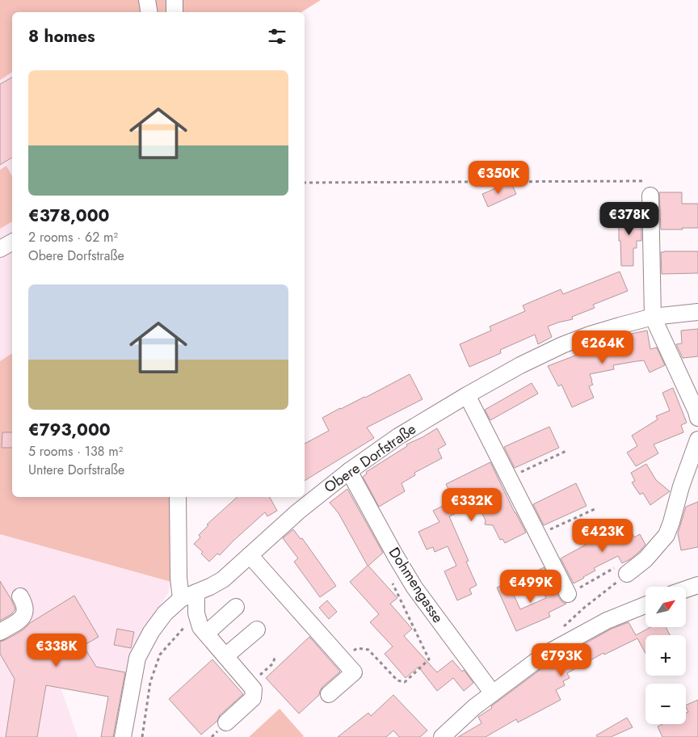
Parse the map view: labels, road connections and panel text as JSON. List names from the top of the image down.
{
  "streets": {
    "street": ["Obere Dorfstraße", "Dohmengasse"]
  },
  "crossings": [
    ["Obere Dorfstraße", "Dohmengasse"]
  ],
  "north": "top right",
  "page": {
    "heading": "8 homes",
    "list": [
      {
        "name": "€378,000",
        "note": "2 rooms · 62 m² · Obere Dorfstraße"
      },
      {
        "name": "€793,000",
        "note": "5 rooms · 138 m² · Untere Dorfstraße"
      }
    ],
    "price": [
      "€350K",
      "€378K",
      "€264K",
      "€332K",
      "€423K",
      "€499K",
      "€338K",
      "€793K"
    ],
    "map_buttons": ["+", "−"]
  }
}
